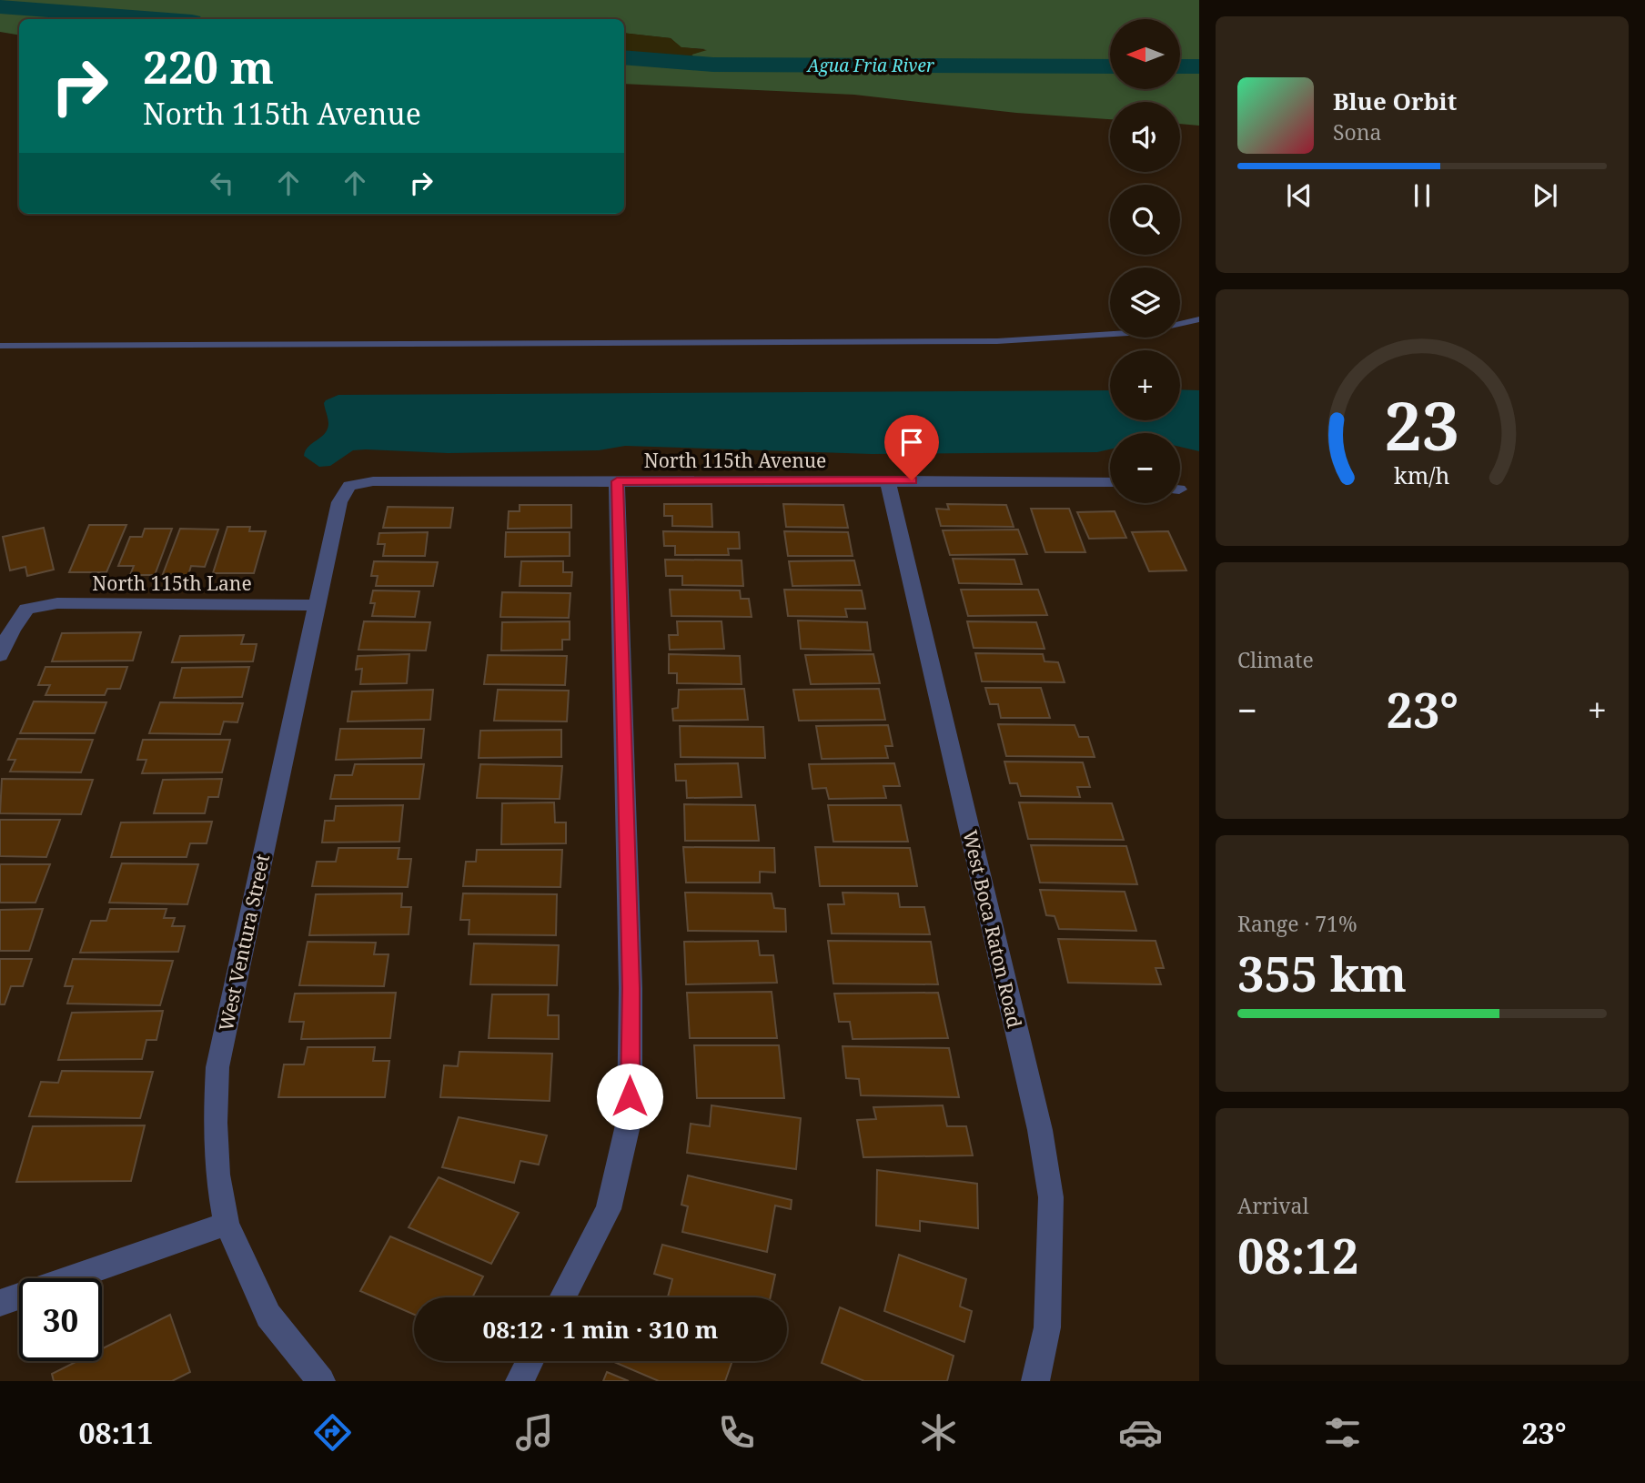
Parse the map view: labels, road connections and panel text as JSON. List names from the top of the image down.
{
  "streets": {
    "street": [
      "North 115th Avenue",
      "North 115th Lane",
      "West Boca Raton Road",
      "West Ventura Street"
    ]
  },
  "crossings": [
    ["North 115th Avenue", "West Boca Raton Road"],
    ["North 115th Avenue", "West Ventura Street"],
    ["North 115th Lane", "West Ventura Street"]
  ],
  "water": ["Agua Fria River"],
  "north": "left",
  "page": {
    "map_buttons": ["+", "−"],
    "turn": ["220 m", "North 115th Avenue"],
    "song": ["Blue Orbit", "Sona"],
    "tile": [
      "Climate",
      ["Range · 71%", "355 km"],
      ["Arrival", "08:12"]
    ],
    "heat": ["−", "23°", "+"],
    "limit": "30",
    "trip": "08:12 · 1 min · 310 m",
    "tabs": ["08:11", "23°"],
    "gauge": ["23", "km/h"]
  }
}
